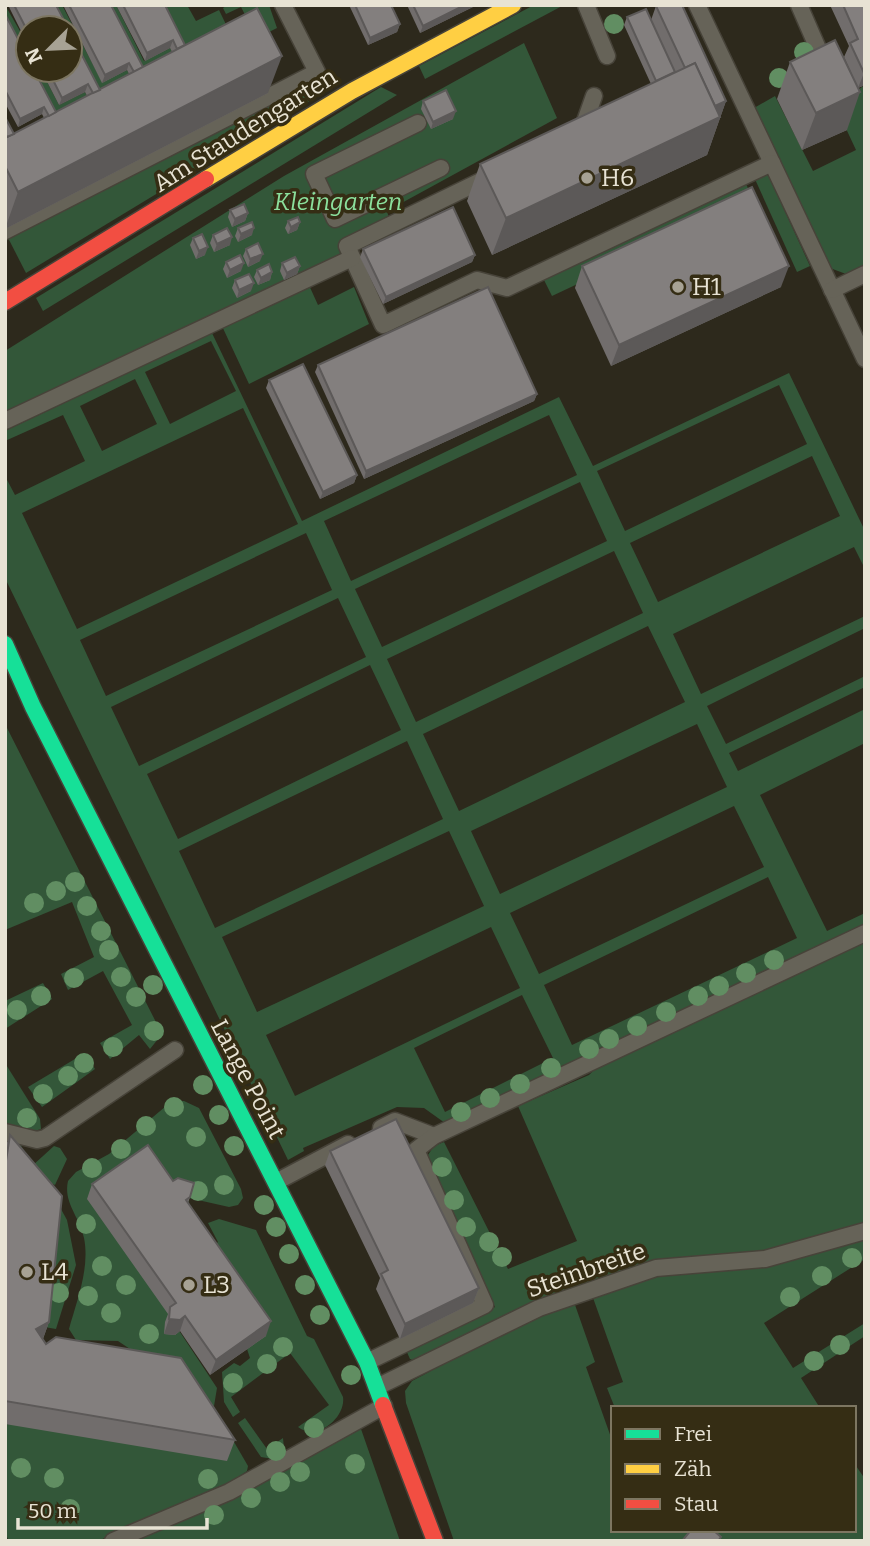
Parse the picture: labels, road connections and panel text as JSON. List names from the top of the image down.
{
  "streets": {
    "street": ["Am Staudengarten", "Lange Point"],
    "lane": ["Steinbreite"]
  },
  "crossings": [
    ["Lange Point", "Steinbreite"]
  ],
  "parks": ["Kleingarten"],
  "places": [
    "H6",
    "H1",
    "L4",
    "L3"
  ],
  "legend": ["Frei", "Zäh", "Stau"],
  "scale_bar": "50 m",
  "north": "bottom left"
}
